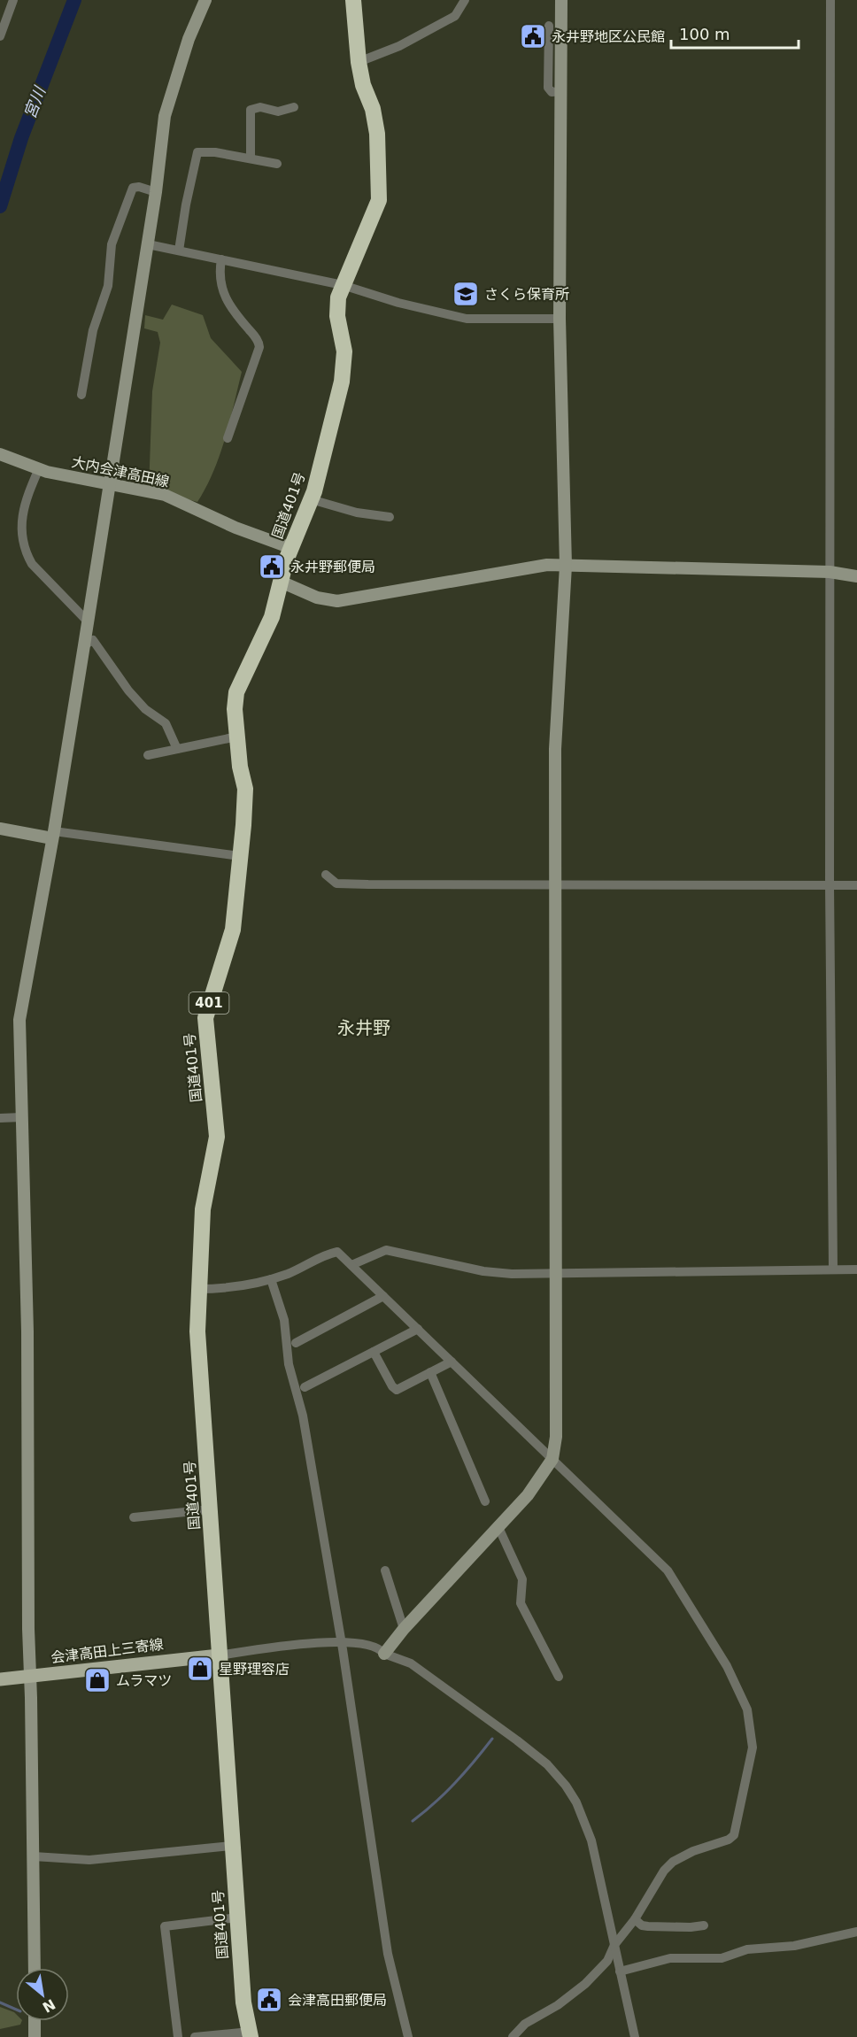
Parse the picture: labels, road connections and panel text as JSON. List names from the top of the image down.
{
  "streets": {
    "highway": ["国道401号", "401"],
    "main road": ["会津高田上三寄線"],
    "street": ["大内会津高田線"]
  },
  "crossings": [
    ["大内会津高田線", "国道401号"],
    ["国道401号", "会津高田上三寄線"]
  ],
  "districts": ["永井野"],
  "water": ["宮川"],
  "places": {
    "public building": ["永井野地区公民館", "永井野郵便局", "会津高田郵便局"],
    "school or university": ["さくら保育所"],
    "shop": ["星野理容店", "ムラマツ"]
  },
  "scale_bar": "100 m",
  "north": "bottom right"
}
